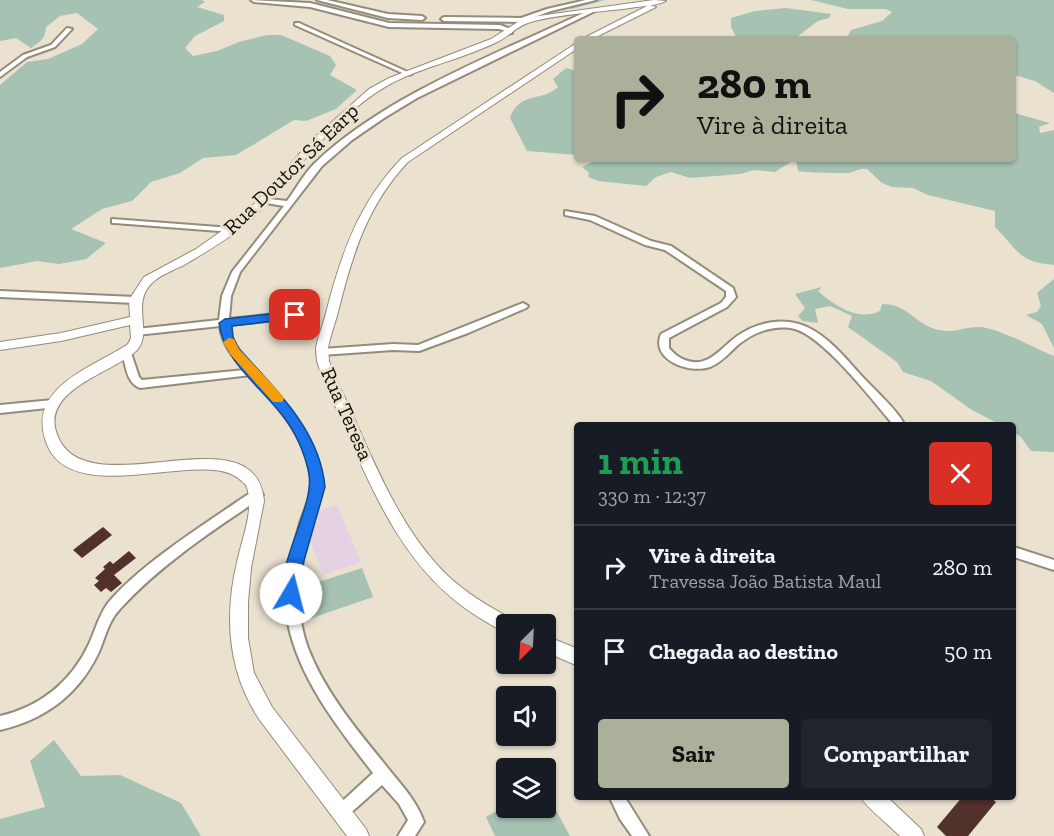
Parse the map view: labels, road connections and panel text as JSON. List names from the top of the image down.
{
  "streets": {
    "main road": ["Rua Doutor Sá Earp", "Rua Teresa"]
  },
  "north": "bottom left",
  "page": {
    "turn": ["280 m", "Vire à direita"],
    "heading": ["1 min", "330 m · 12:37"],
    "list": [
      {
        "name": "Vire à direita",
        "note": "Travessa João Batista Maul",
        "value": "280 m"
      },
      {
        "name": "Chegada ao destino",
        "value": "50 m"
      }
    ],
    "buttons": ["Sair", "Compartilhar"]
  }
}
